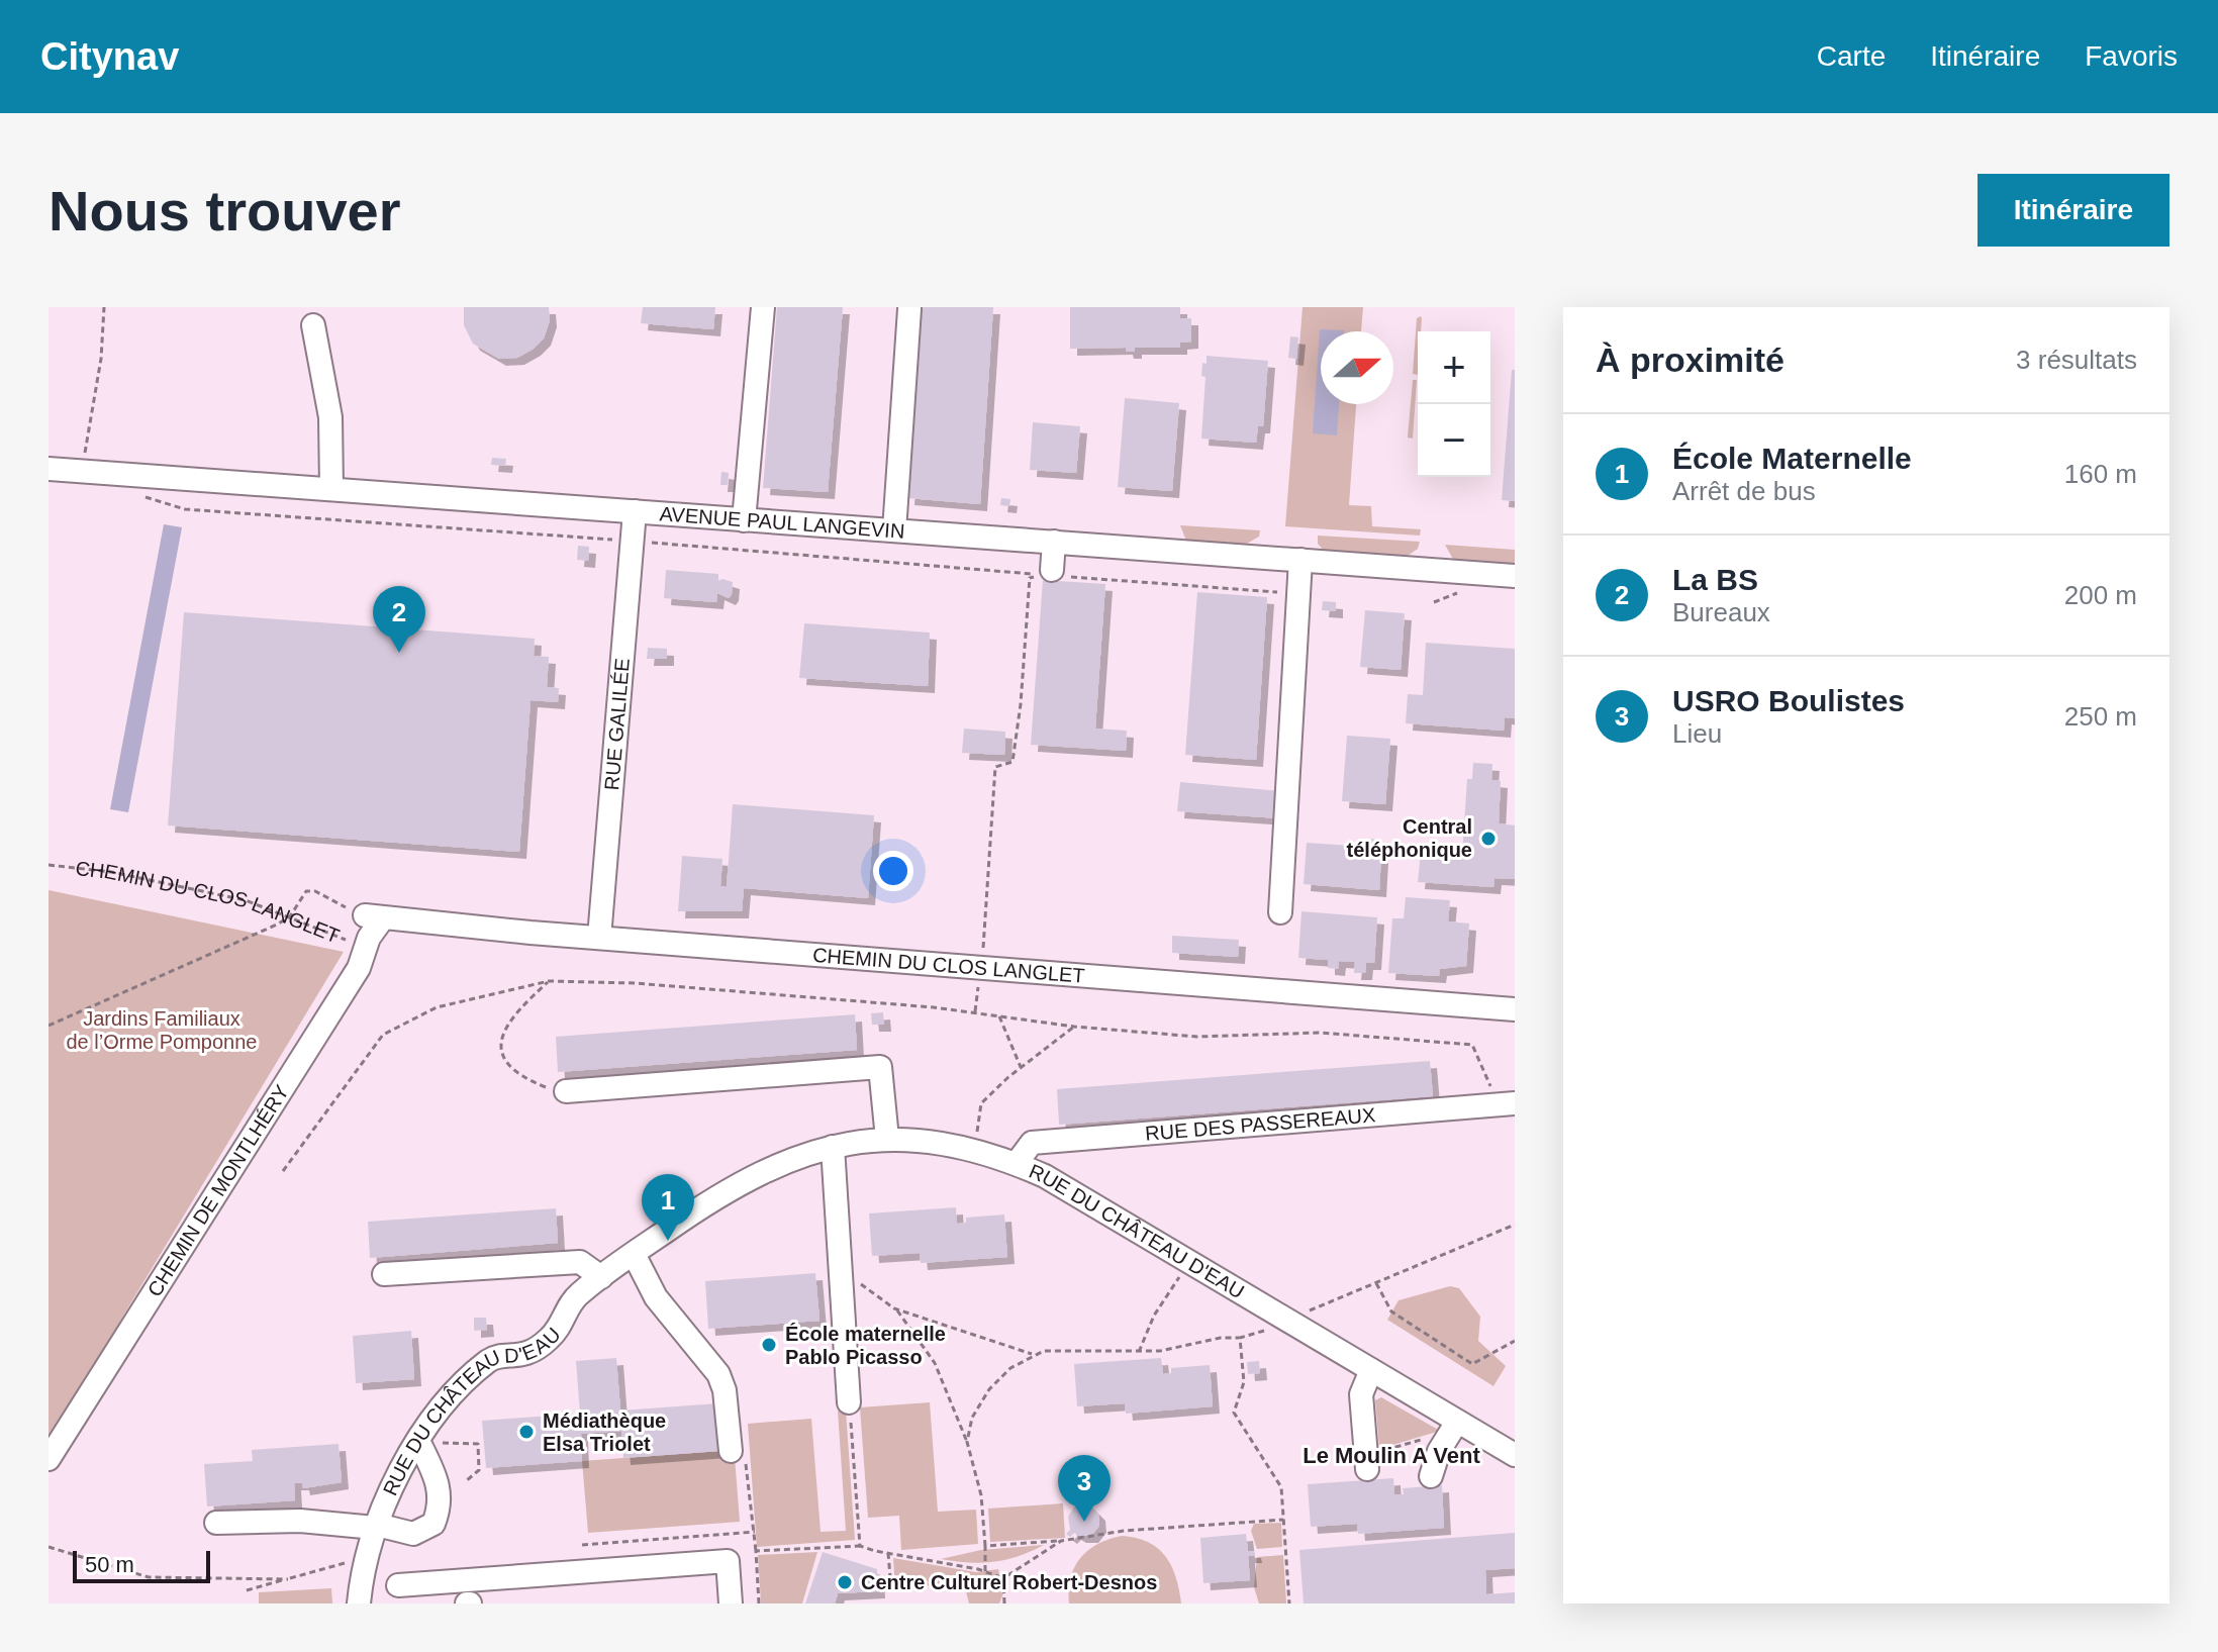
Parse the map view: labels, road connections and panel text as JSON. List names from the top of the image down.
{
  "streets": {
    "street": [
      "AVENUE PAUL LANGEVIN",
      "RUE GALILÉE",
      "CHEMIN DU CLOS LANGLET",
      "RUE DES PASSEREAUX",
      "CHEMIN DE MONTLHÉRY",
      "RUE DU CHÂTEAU D'EAU"
    ]
  },
  "crossings": [
    ["AVENUE PAUL LANGEVIN", "RUE GALILÉE"],
    ["RUE GALILÉE", "CHEMIN DU CLOS LANGLET"],
    ["CHEMIN DU CLOS LANGLET", "CHEMIN DE MONTLHÉRY"],
    ["RUE DES PASSEREAUX", "RUE DU CHÂTEAU D'EAU"]
  ],
  "districts": ["Le Moulin A Vent"],
  "parks": ["Jardins Familiaux de l’Orme Pomponne"],
  "places": [
    "Central téléphonique",
    "École maternelle Pablo Picasso",
    "Médiathèque Elsa Triolet",
    "Centre Culturel Robert-Desnos"
  ],
  "scale_bar": "50 m",
  "north": "right",
  "page": {
    "header": "Citynav",
    "nav": ["Carte", "Itinéraire", "Favoris"],
    "buttons": "Itinéraire",
    "title": "Nous trouver",
    "heading": ["À proximité", "3 résultats"],
    "map_buttons": ["+", "−"],
    "list": [
      {
        "mark": "1",
        "name": "École Maternelle",
        "note": "Arrêt de bus",
        "value": "160 m"
      },
      {
        "mark": "2",
        "name": "La BS",
        "note": "Bureaux",
        "value": "200 m"
      },
      {
        "mark": "3",
        "name": "USRO Boulistes",
        "note": "Lieu",
        "value": "250 m"
      }
    ],
    "pins": ["2", "1", "3"],
    "scale": "50 m"
  }
}
